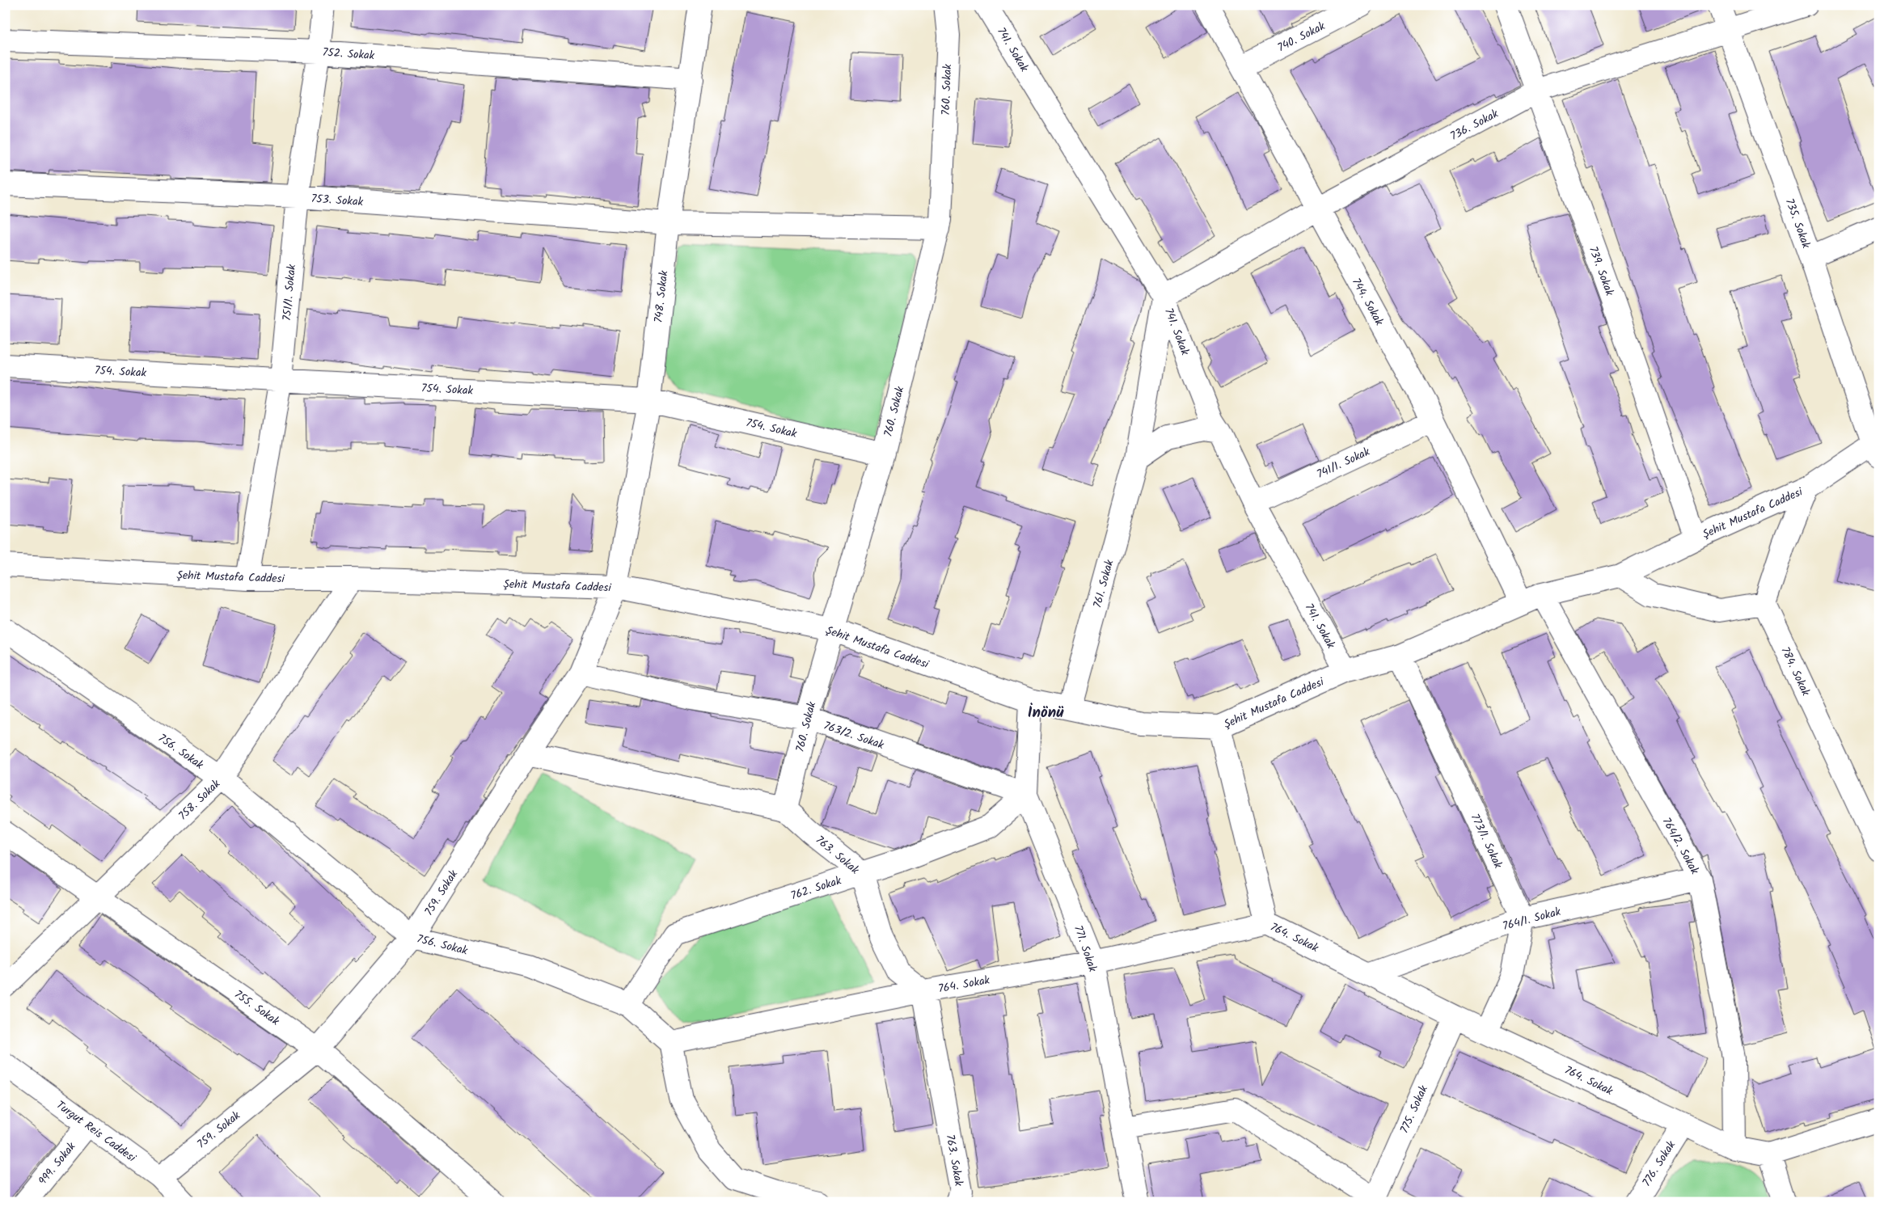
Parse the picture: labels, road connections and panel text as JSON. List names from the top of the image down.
{
  "streets": {
    "street": [
      "740. Sokak",
      "741. Sokak",
      "752. Sokak",
      "760. Sokak",
      "736. Sokak",
      "753. Sokak",
      "735. Sokak",
      "739. Sokak",
      "751/1. Sokak",
      "748. Sokak",
      "744. Sokak",
      "754. Sokak",
      "741/1. Sokak",
      "Şehit Mustafa Caddesi",
      "761. Sokak",
      "784. Sokak",
      "763/2. Sokak",
      "756. Sokak",
      "758. Sokak",
      "773/1. Sokak",
      "764/2. Sokak",
      "763. Sokak",
      "762. Sokak",
      "759. Sokak",
      "764/1. Sokak",
      "764. Sokak",
      "771. Sokak",
      "755. Sokak",
      "775. Sokak",
      "Turgut Reis Caddesi",
      "999. Sokak",
      "776. Sokak"
    ]
  },
  "crossings": [
    ["740. Sokak", "744. Sokak"],
    ["741. Sokak", "736. Sokak"],
    ["741. Sokak", "741/1. Sokak"],
    ["741. Sokak", "Şehit Mustafa Caddesi"],
    ["741. Sokak", "761. Sokak"],
    ["752. Sokak", "751/1. Sokak"],
    ["752. Sokak", "748. Sokak"],
    ["760. Sokak", "753. Sokak"],
    ["760. Sokak", "754. Sokak"],
    ["760. Sokak", "Şehit Mustafa Caddesi"],
    ["760. Sokak", "763/2. Sokak"],
    ["760. Sokak", "763. Sokak"],
    ["736. Sokak", "735. Sokak"],
    ["736. Sokak", "739. Sokak"],
    ["736. Sokak", "744. Sokak"],
    ["736. Sokak", "761. Sokak"],
    ["753. Sokak", "751/1. Sokak"],
    ["753. Sokak", "748. Sokak"],
    ["735. Sokak", "Şehit Mustafa Caddesi"],
    ["739. Sokak", "Şehit Mustafa Caddesi"],
    ["751/1. Sokak", "754. Sokak"],
    ["751/1. Sokak", "Şehit Mustafa Caddesi"],
    ["748. Sokak", "754. Sokak"],
    ["748. Sokak", "Şehit Mustafa Caddesi"],
    ["748. Sokak", "759. Sokak"],
    ["744. Sokak", "741/1. Sokak"],
    ["744. Sokak", "Şehit Mustafa Caddesi"],
    ["Şehit Mustafa Caddesi", "761. Sokak"],
    ["Şehit Mustafa Caddesi", "758. Sokak"],
    ["Şehit Mustafa Caddesi", "773/1. Sokak"],
    ["Şehit Mustafa Caddesi", "764/2. Sokak"],
    ["Şehit Mustafa Caddesi", "759. Sokak"],
    ["Şehit Mustafa Caddesi", "771. Sokak"],
    ["763/2. Sokak", "762. Sokak"],
    ["763/2. Sokak", "759. Sokak"],
    ["763/2. Sokak", "771. Sokak"],
    ["756. Sokak", "758. Sokak"],
    ["756. Sokak", "762. Sokak"],
    ["756. Sokak", "759. Sokak"],
    ["756. Sokak", "764. Sokak"],
    ["758. Sokak", "755. Sokak"],
    ["773/1. Sokak", "764/1. Sokak"],
    ["764/2. Sokak", "764/1. Sokak"],
    ["764/2. Sokak", "764. Sokak"],
    ["763. Sokak", "762. Sokak"],
    ["763. Sokak", "764. Sokak"],
    ["762. Sokak", "771. Sokak"],
    ["759. Sokak", "755. Sokak"],
    ["759. Sokak", "Turgut Reis Caddesi"],
    ["764/1. Sokak", "764. Sokak"],
    ["764. Sokak", "771. Sokak"],
    ["764. Sokak", "775. Sokak"],
    ["764. Sokak", "776. Sokak"],
    ["Turgut Reis Caddesi", "999. Sokak"]
  ],
  "districts": ["İnönü"]
}
